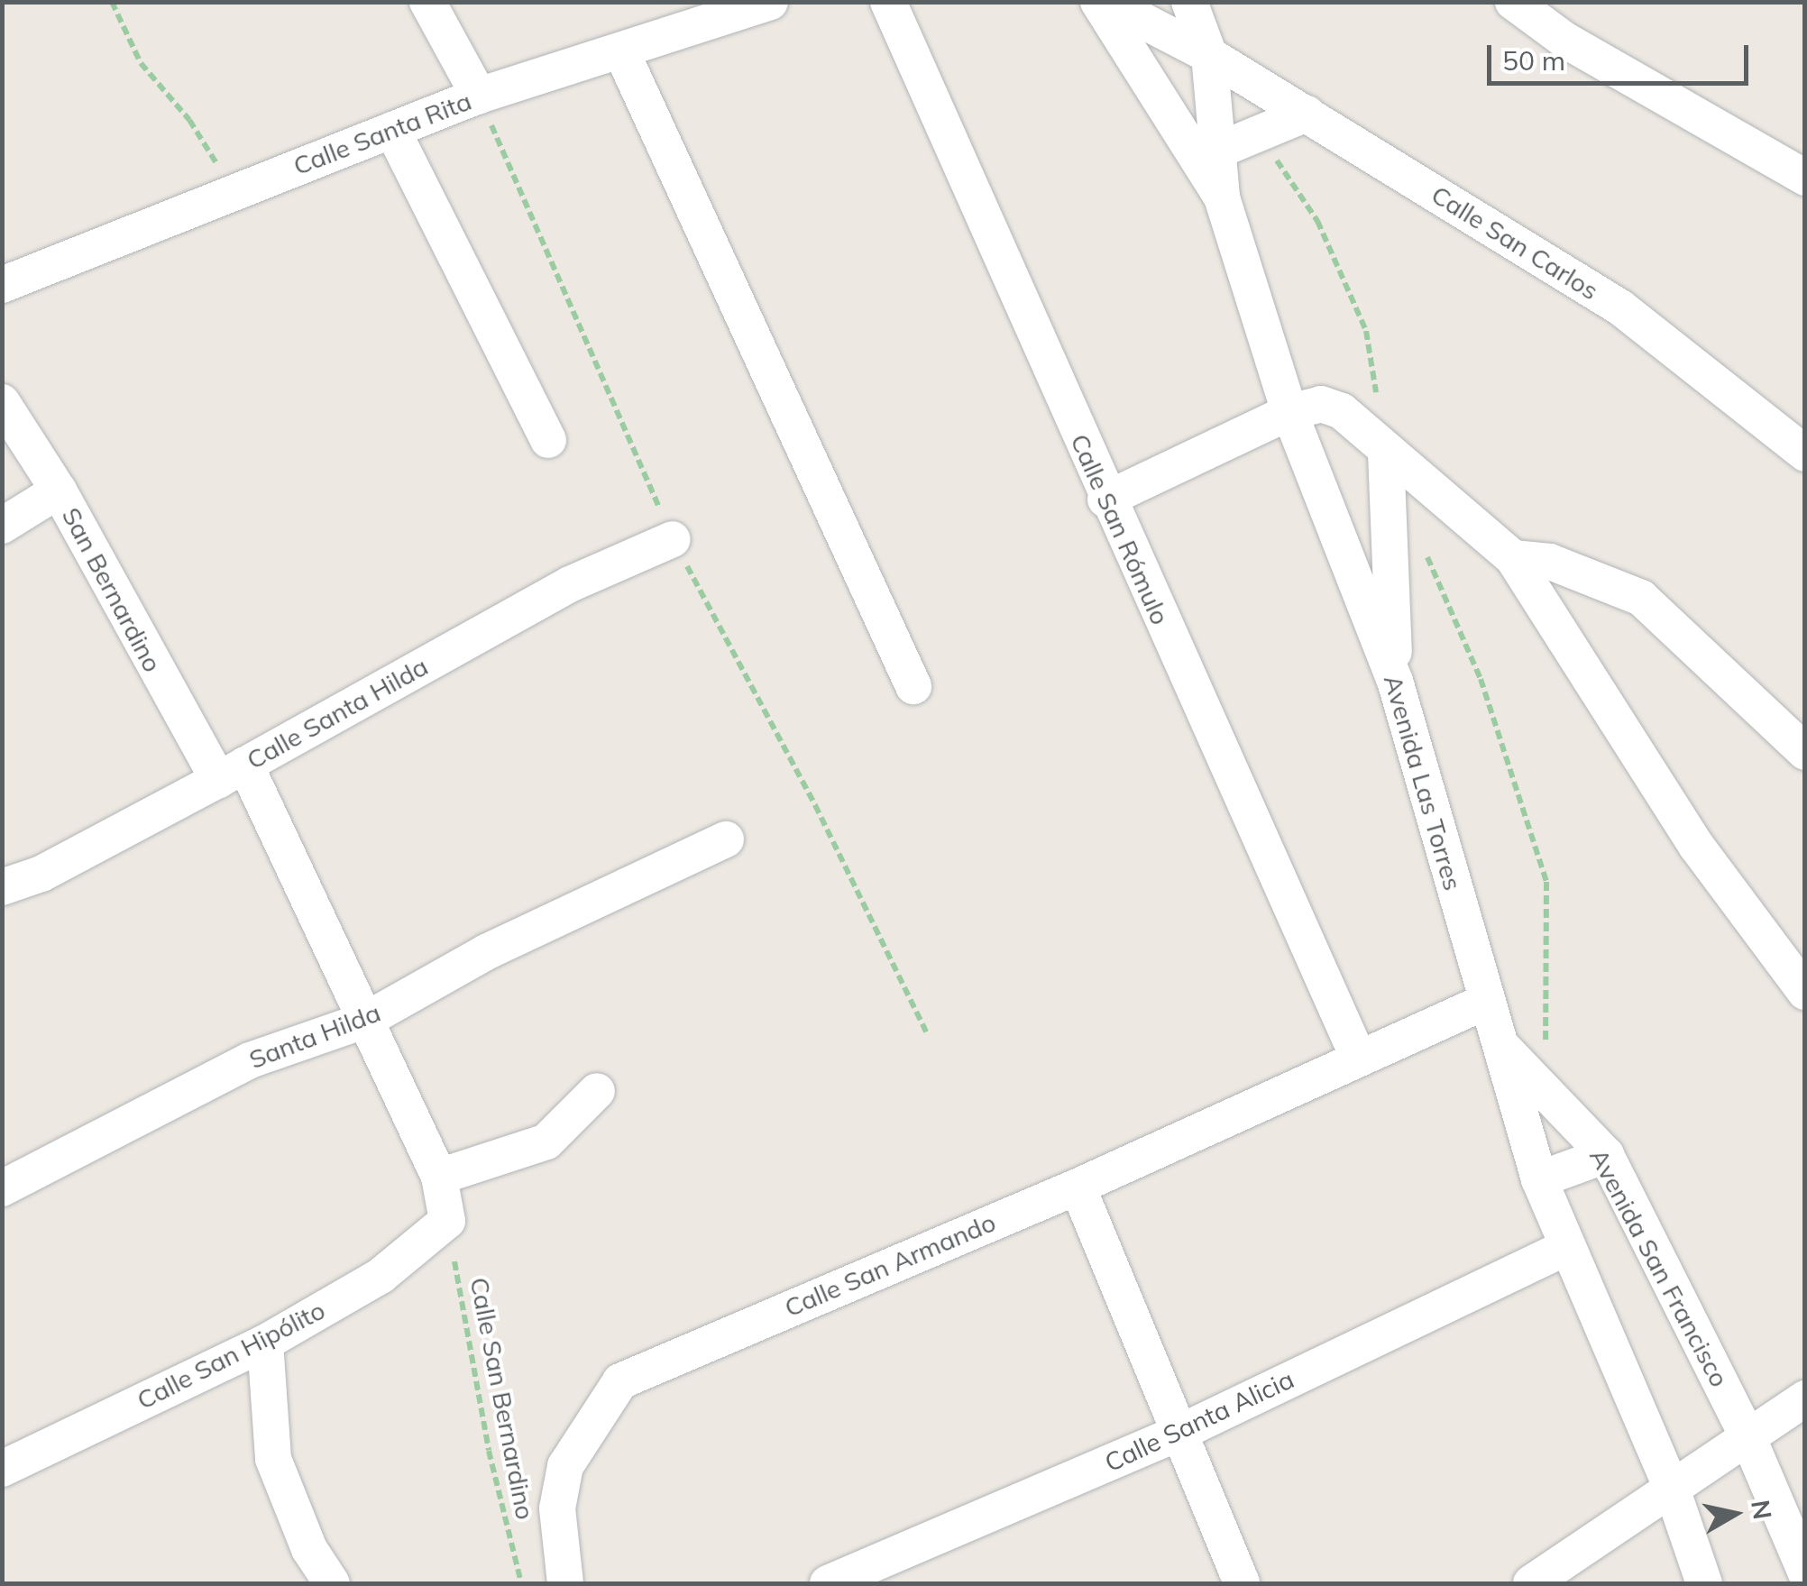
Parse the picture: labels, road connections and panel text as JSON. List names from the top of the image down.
{
  "streets": {
    "street": [
      "Calle Santa Rita",
      "Calle San Carlos",
      "Calle San Rómulo",
      "San Bernardino",
      "Calle Santa Hilda",
      "Avenida Las Torres",
      "Santa Hilda",
      "Calle San Armando",
      "Avenida San Francisco",
      "Calle San Hipólito",
      "Calle Santa Alicia"
    ],
    "path": ["Calle San Bernardino"]
  },
  "crossings": [
    ["Calle San Rómulo", "Calle San Armando"],
    ["San Bernardino", "Calle Santa Hilda"],
    ["San Bernardino", "Santa Hilda"],
    ["San Bernardino", "Calle San Hipólito"],
    ["San Bernardino", "Calle San Bernardino"],
    ["Avenida Las Torres", "Calle San Armando"],
    ["Avenida Las Torres", "Avenida San Francisco"],
    ["Avenida Las Torres", "Calle Santa Alicia"],
    ["Calle San Hipólito", "Calle San Bernardino"]
  ],
  "scale_bar": "50 m",
  "north": "right"
}
